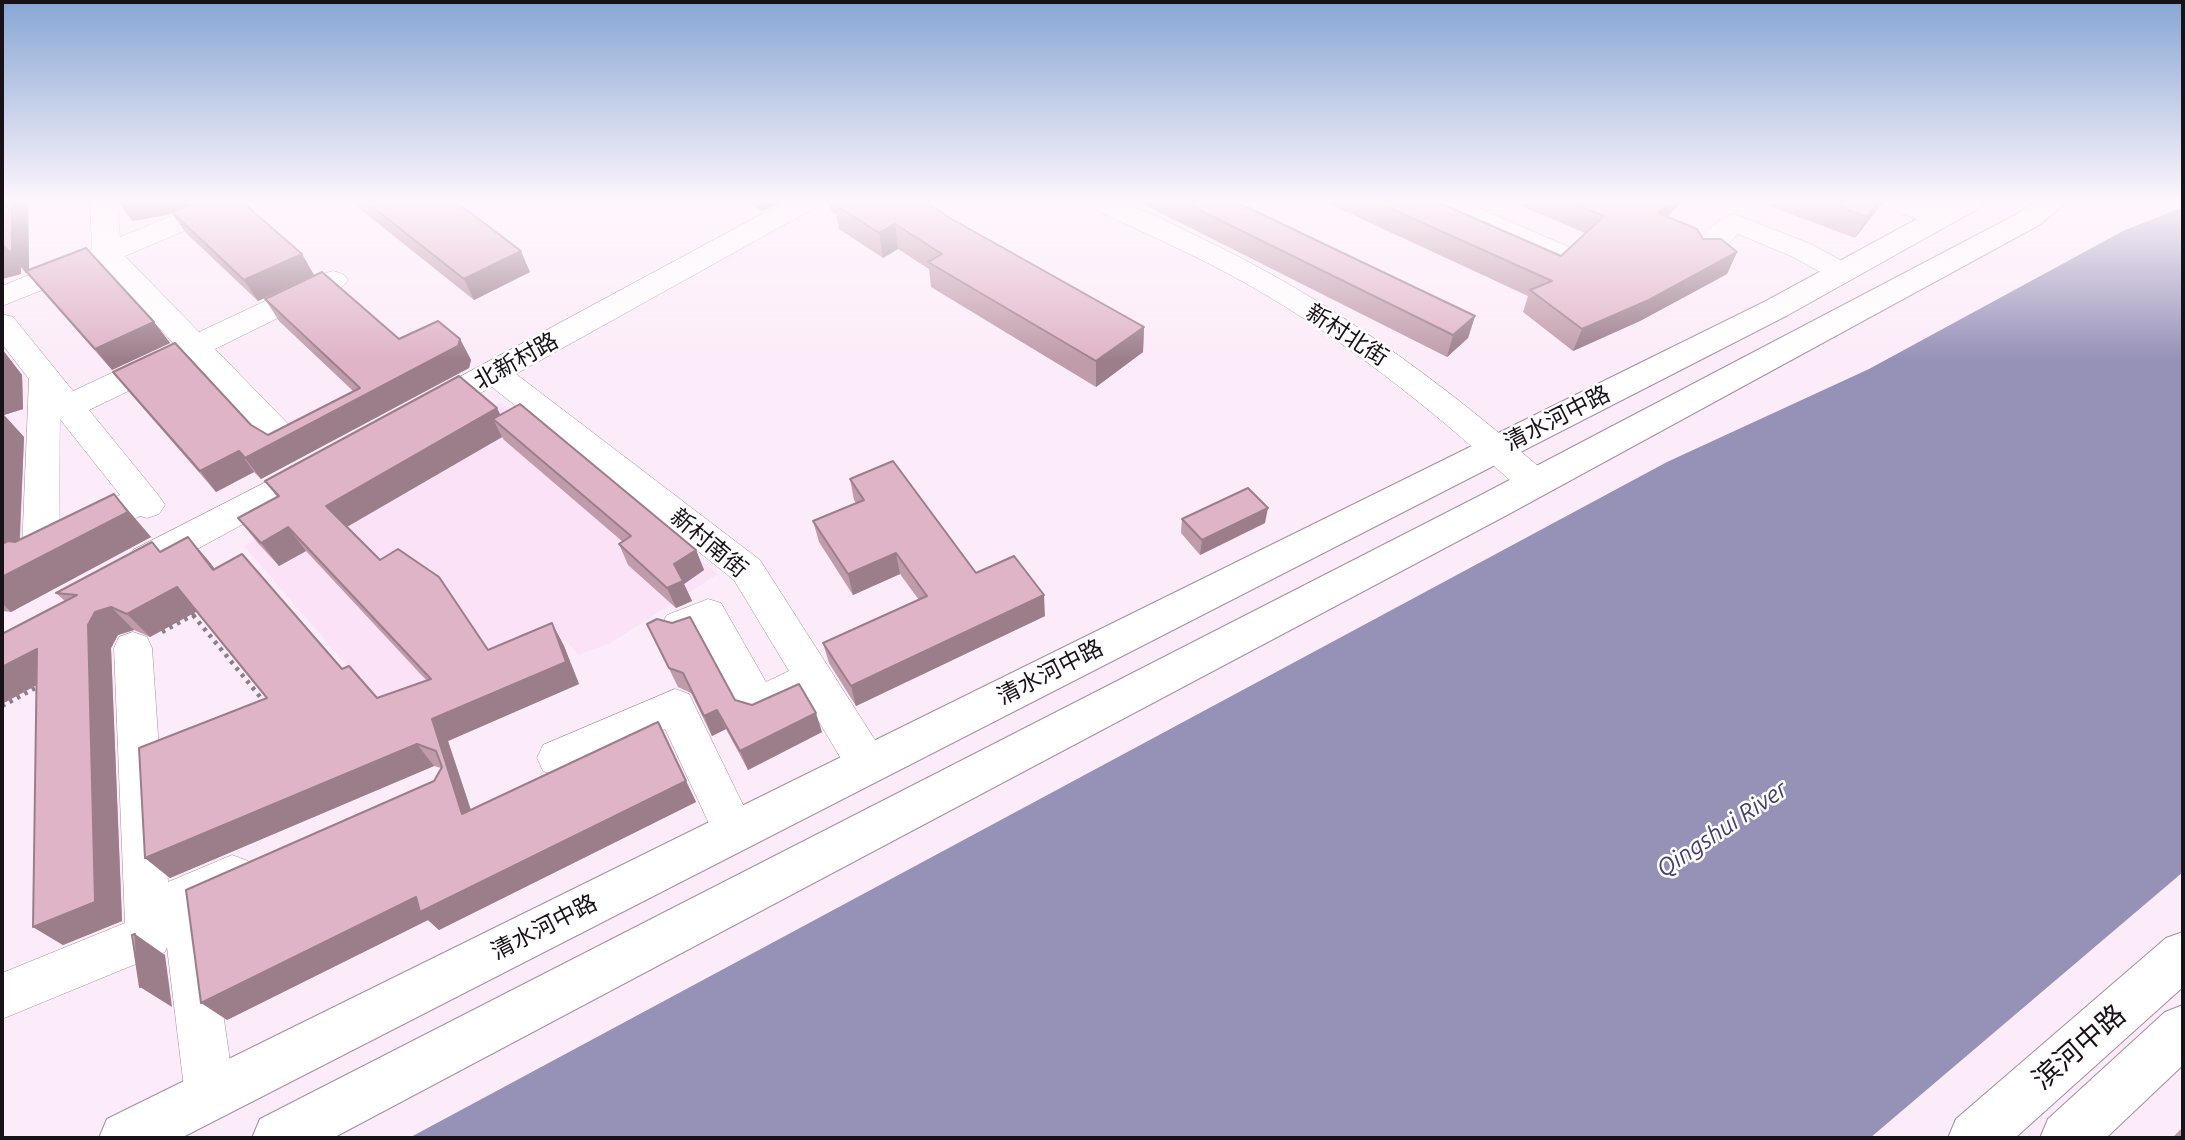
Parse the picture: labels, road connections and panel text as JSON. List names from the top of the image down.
{
  "streets": {
    "main road": ["清水河中路", "滨河中路"],
    "street": ["新村北街", "北新村路", "新村南街"]
  },
  "crossings": [
    ["新村北街", "清水河中路"],
    ["北新村路", "新村南街"],
    ["清水河中路", "新村南街"]
  ],
  "water": ["Qingshui River"]
}
